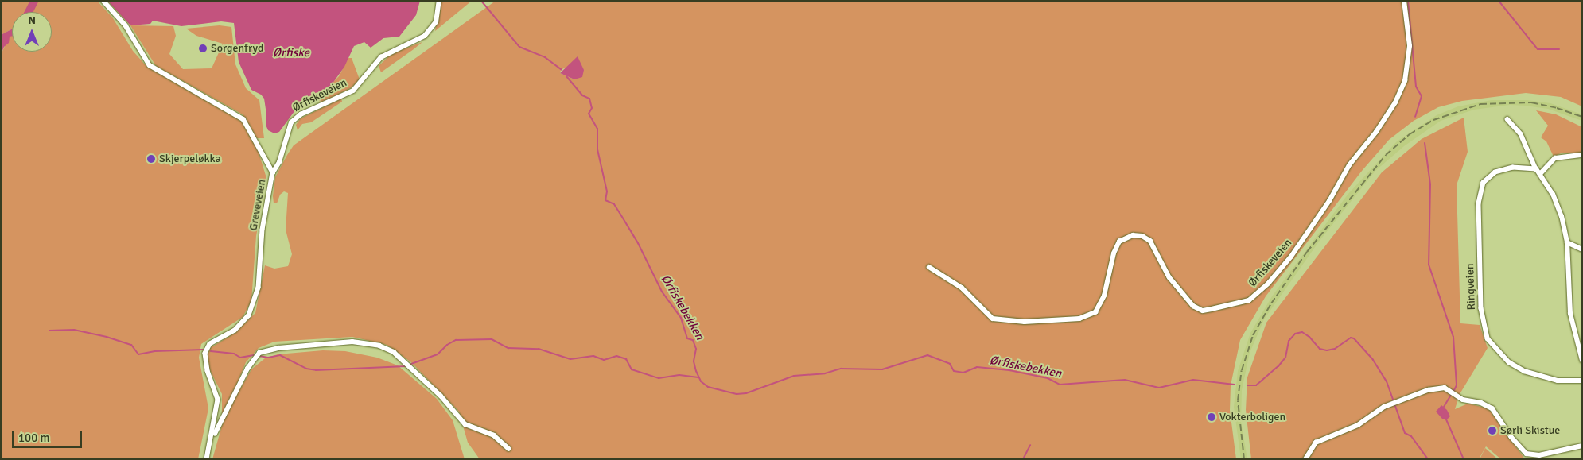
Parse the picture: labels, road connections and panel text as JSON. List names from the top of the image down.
{
  "streets": {
    "street": ["Ørfiskeveien", "Greveveien", "Ringveien"]
  },
  "crossings": [
    ["Ørfiskeveien", "Greveveien"]
  ],
  "water": ["Ørfiske", "Ørfiskebekken"],
  "places": [
    "Sorgenfryd",
    "Skjerpeløkka",
    "Vokterboligen",
    "Sørli Skistue"
  ],
  "scale_bar": "100 m",
  "north": "top"
}
